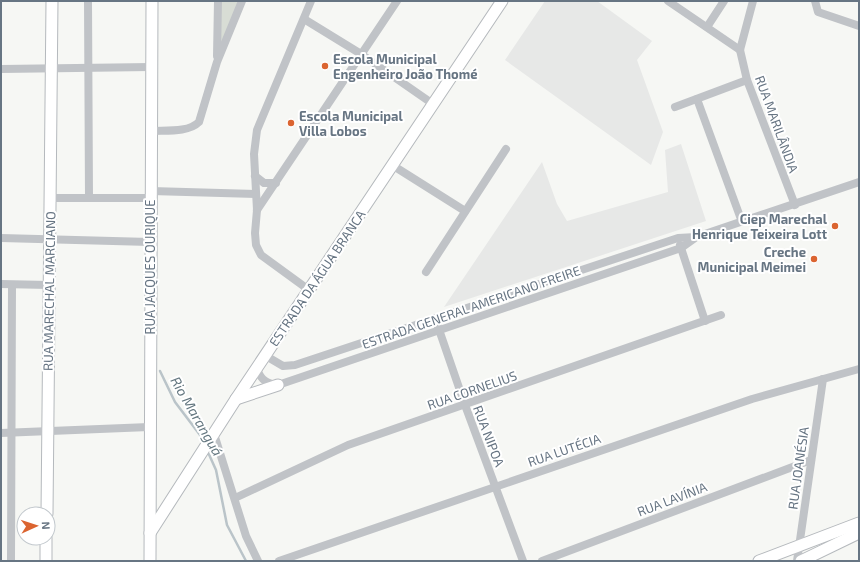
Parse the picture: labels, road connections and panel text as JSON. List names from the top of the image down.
{
  "streets": {
    "main road": ["RUA JACQUES OURIQUE", "ESTRADA DA ÁGUA BRANCA", "RUA MARECHAL MARCIANO"],
    "street": [
      "RUA MARILÂNDIA",
      "ESTRADA GENERAL AMERICANO FREIRE",
      "RUA CORNELIUS",
      "RUA NIPOA",
      "RUA LUTÉCIA",
      "RUA JOANÉSIA",
      "RUA LAVÍNIA"
    ]
  },
  "crossings": [
    ["RUA MARILÂNDIA", "ESTRADA GENERAL AMERICANO FREIRE"],
    ["RUA JACQUES OURIQUE", "ESTRADA DA ÁGUA BRANCA"],
    ["ESTRADA DA ÁGUA BRANCA", "ESTRADA GENERAL AMERICANO FREIRE"],
    ["ESTRADA GENERAL AMERICANO FREIRE", "RUA NIPOA"],
    ["RUA CORNELIUS", "RUA NIPOA"],
    ["RUA NIPOA", "RUA LUTÉCIA"],
    ["RUA LUTÉCIA", "RUA JOANÉSIA"],
    ["RUA JOANÉSIA", "RUA LAVÍNIA"]
  ],
  "water": ["Rio Maranguá"],
  "places": [
    "Escola Municipal Engenheiro João Thomé",
    "Escola Municipal Villa Lobos",
    "Ciep Marechal Henrique Teixeira Lott",
    "Creche Municipal Meimei"
  ],
  "north": "right"
}
